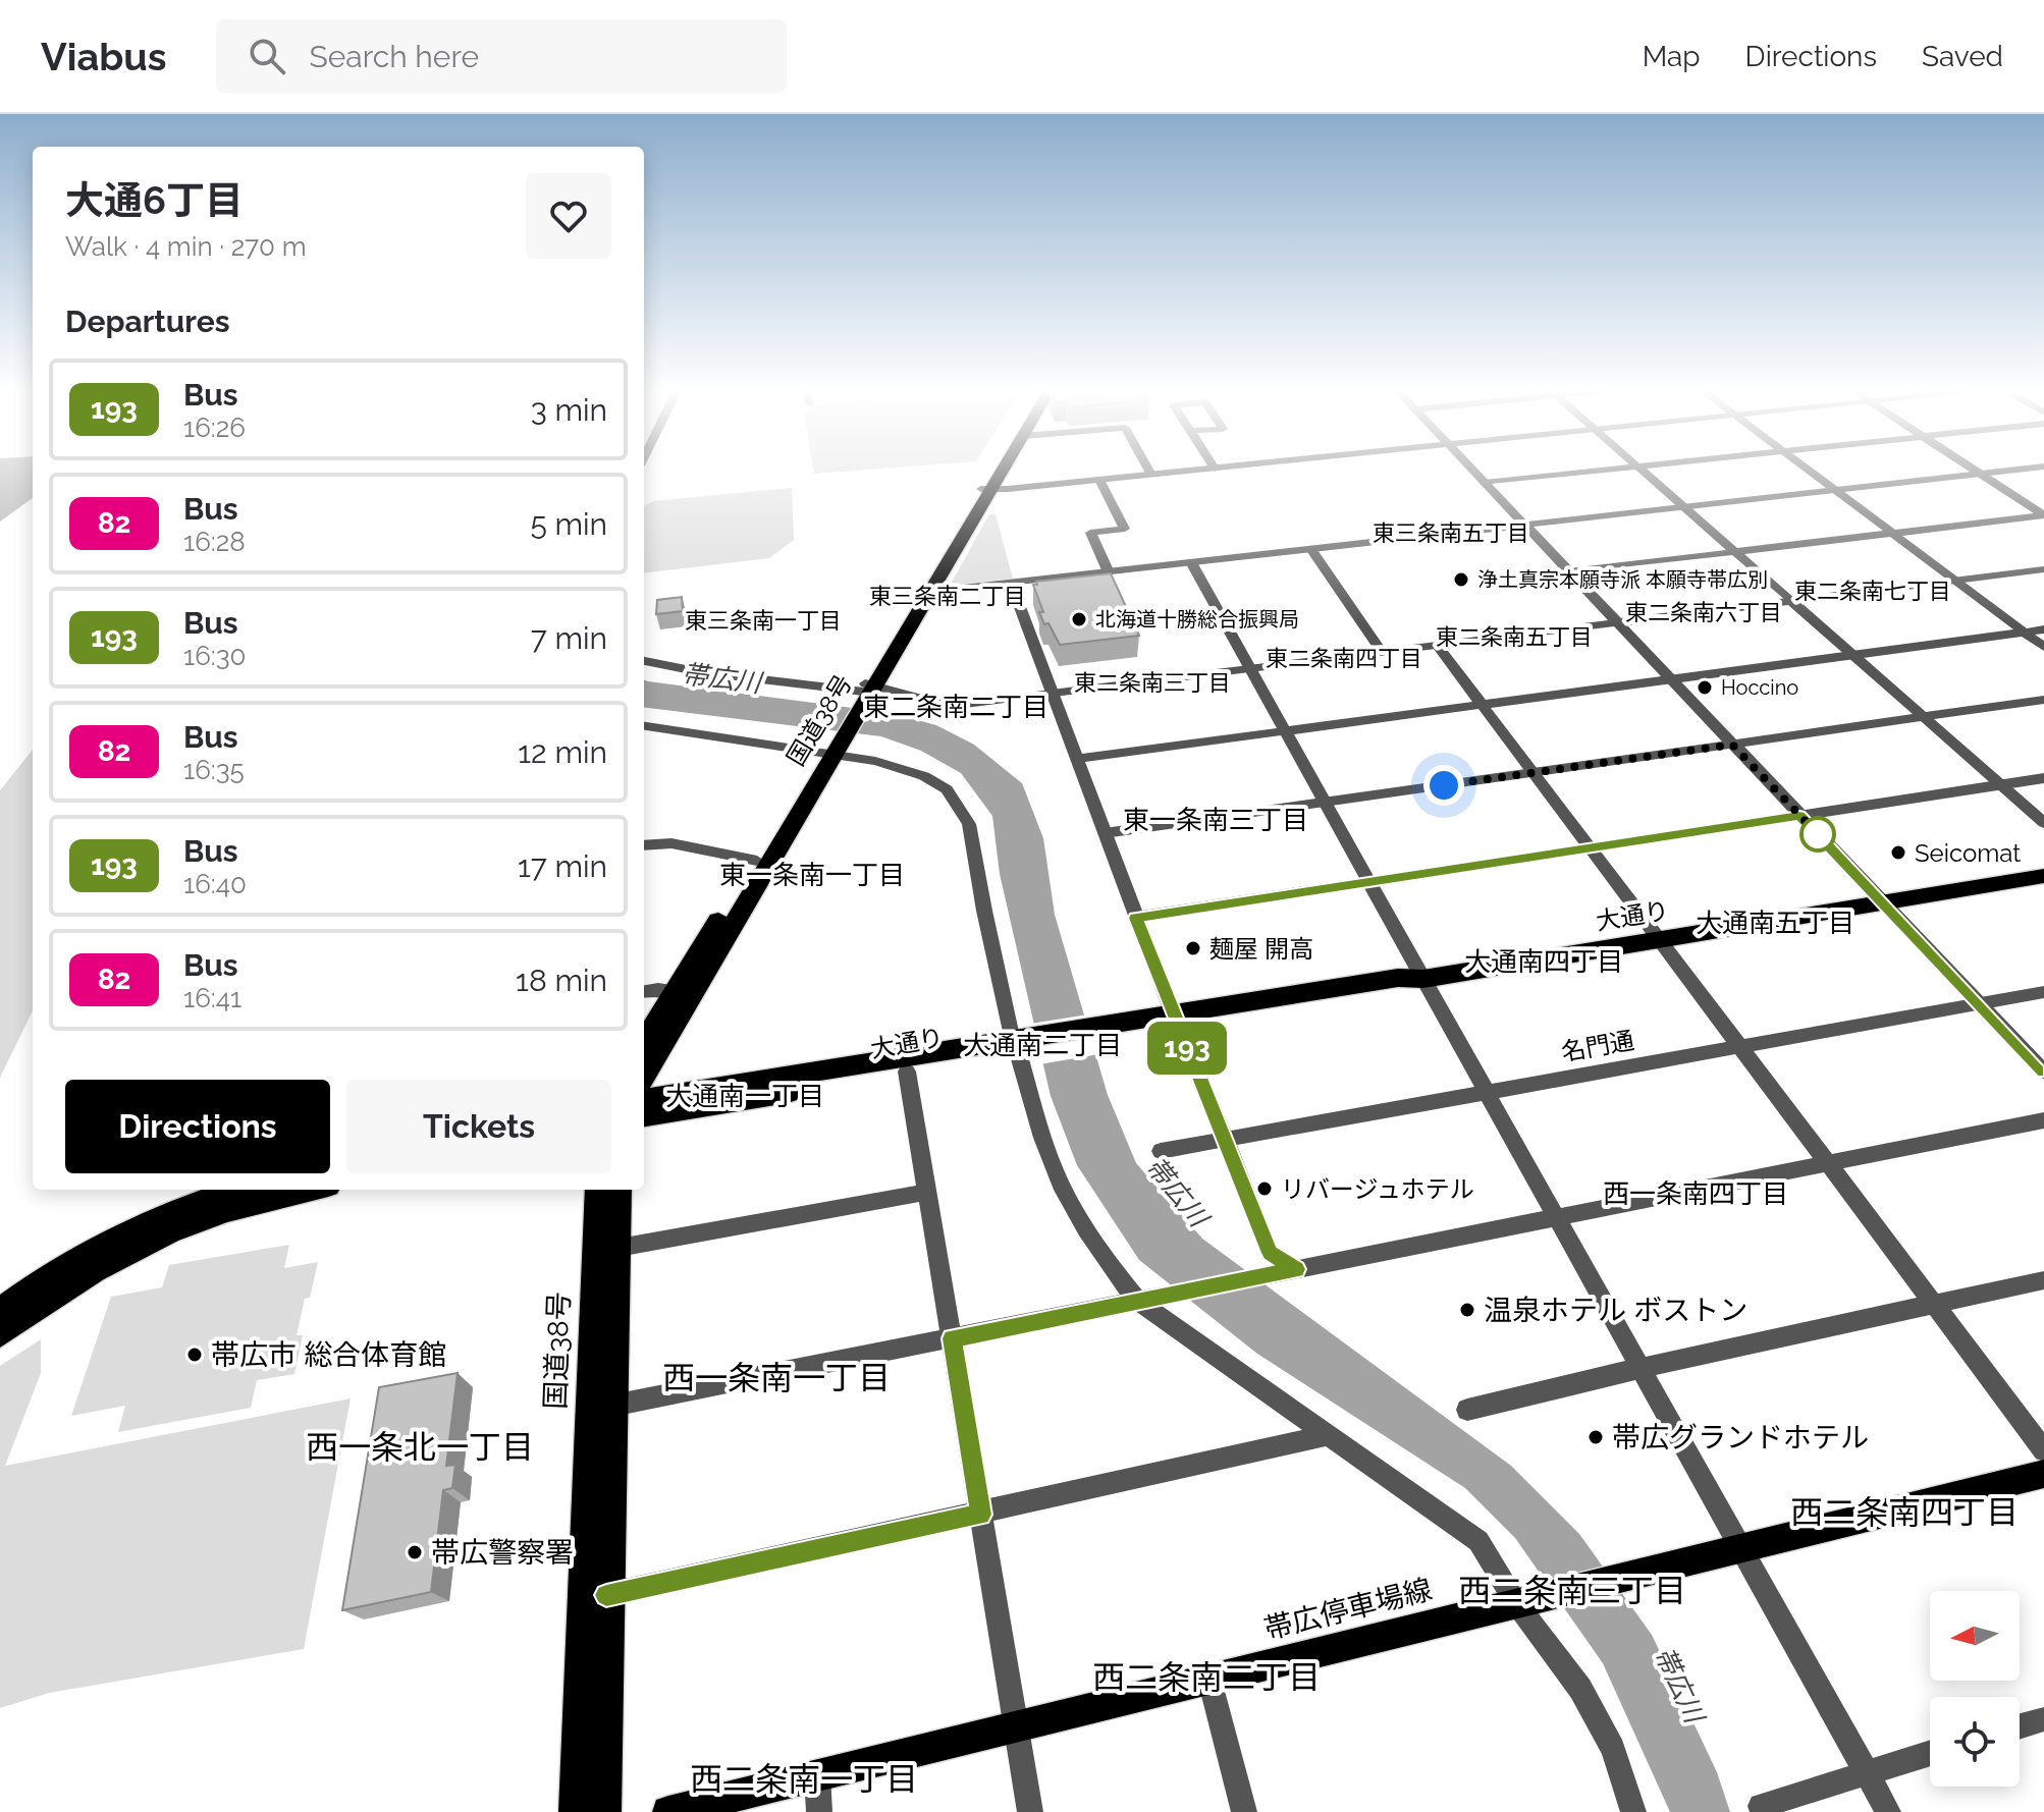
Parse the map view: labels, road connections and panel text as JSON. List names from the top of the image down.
{
  "streets": {
    "highway": ["国道38号", "大通り"],
    "main road": ["帯広停車場線"],
    "street": ["名門通"]
  },
  "districts": [
    "東三条南五丁目",
    "東二条南七丁目",
    "東三条南二丁目",
    "東二条南六丁目",
    "東三条南一丁目",
    "東二条南五丁目",
    "東二条南四丁目",
    "東二条南三丁目",
    "東二条南二丁目",
    "東一条南三丁目",
    "東一条南一丁目",
    "大通南五丁目",
    "大通南四丁目",
    "大通南二丁目",
    "大通南一丁目",
    "西一条南四丁目",
    "西一条南一丁目",
    "西一条北一丁目",
    "西二条南四丁目",
    "西二条南三丁目",
    "西二条南二丁目",
    "西二条南一丁目"
  ],
  "water": ["帯広川"],
  "places": [
    "浄土真宗本願寺派 本願寺帯広別",
    "北海道十勝総合振興局",
    "Hoccino",
    "Seicomat",
    "麺屋 開高",
    "リバージュホテル",
    "温泉ホテル ボストン",
    "帯広市 総合体育館",
    "帯広グランドホテル",
    "帯広警察署"
  ],
  "lines": ["bus line 193"],
  "north": "left",
  "page": {
    "header": "Viabus",
    "search": "Search here",
    "nav": ["Map", "Directions", "Saved"],
    "on_map": "193",
    "heading": [
      ["大通6丁目", "Walk · 4 min · 270 m"],
      "Departures"
    ],
    "list": [
      {
        "mark": "193",
        "name": "Bus",
        "note": "16:26",
        "value": "3 min"
      },
      {
        "mark": "82",
        "name": "Bus",
        "note": "16:28",
        "value": "5 min"
      },
      {
        "mark": "193",
        "name": "Bus",
        "note": "16:30",
        "value": "7 min"
      },
      {
        "mark": "82",
        "name": "Bus",
        "note": "16:35",
        "value": "12 min"
      },
      {
        "mark": "193",
        "name": "Bus",
        "note": "16:40",
        "value": "17 min"
      },
      {
        "mark": "82",
        "name": "Bus",
        "note": "16:41",
        "value": "18 min"
      }
    ],
    "buttons": ["Directions", "Tickets"]
  }
}
